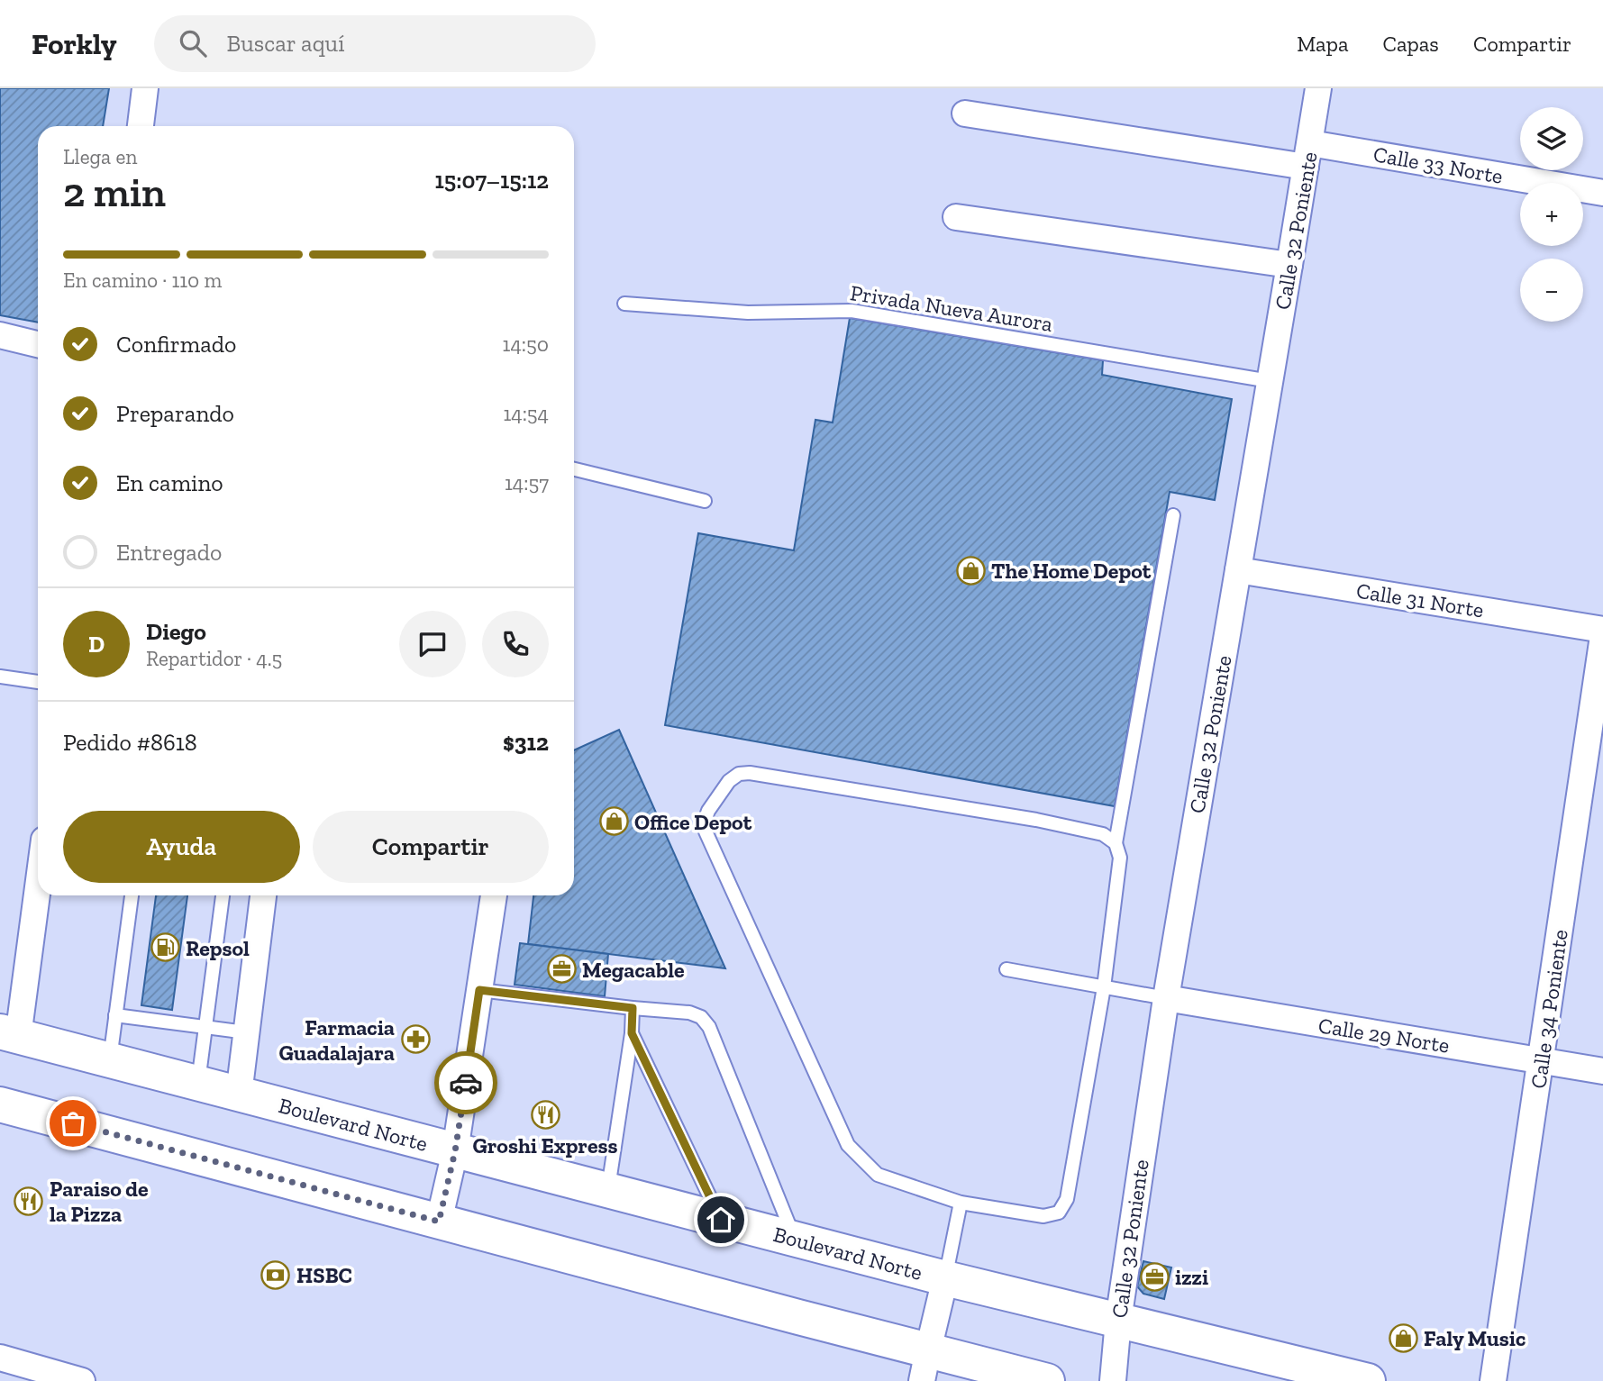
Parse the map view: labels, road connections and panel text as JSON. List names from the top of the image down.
{
  "streets": {
    "main road": ["Boulevard Norte"],
    "street": [
      "Calle 33 Norte",
      "Calle 32 Poniente",
      "Calle 31 Norte",
      "Calle 34 Poniente",
      "Calle 29 Norte"
    ],
    "lane": ["Privada Nueva Aurora"]
  },
  "crossings": [
    ["Calle 33 Norte", "Calle 32 Poniente"],
    ["Calle 32 Poniente", "Privada Nueva Aurora"],
    ["Calle 32 Poniente", "Calle 31 Norte"],
    ["Calle 32 Poniente", "Calle 29 Norte"],
    ["Calle 32 Poniente", "Boulevard Norte"],
    ["Calle 34 Poniente", "Calle 29 Norte"]
  ],
  "places": {
    "shop": ["The Home Depot", "Office Depot", "Faly Music"],
    "fuel station": ["Repsol"],
    "office": ["Megacable", "izzi"],
    "pharmacy": ["Farmacia Guadalajara"],
    "restaurant": ["Groshi Express", "Paraiso de la Pizza"],
    "bank": ["HSBC"]
  },
  "page": {
    "header": "Forkly",
    "search": "Buscar aquí",
    "nav": ["Mapa", "Capas", "Compartir"],
    "map_buttons": ["+", "−"],
    "heading": ["2 min", "Llega en", "15:07–15:12"],
    "panel": [
      "Diego",
      "Repartidor · 4.5",
      "Pedido #8618",
      "$312"
    ],
    "bar": "En camino · 110 m",
    "list": [
      ["Confirmado", "14:50"],
      ["Preparando", "14:54"],
      ["En camino", "14:57"],
      "Entregado"
    ],
    "round": "D",
    "buttons": ["Ayuda", "Compartir"]
  }
}
